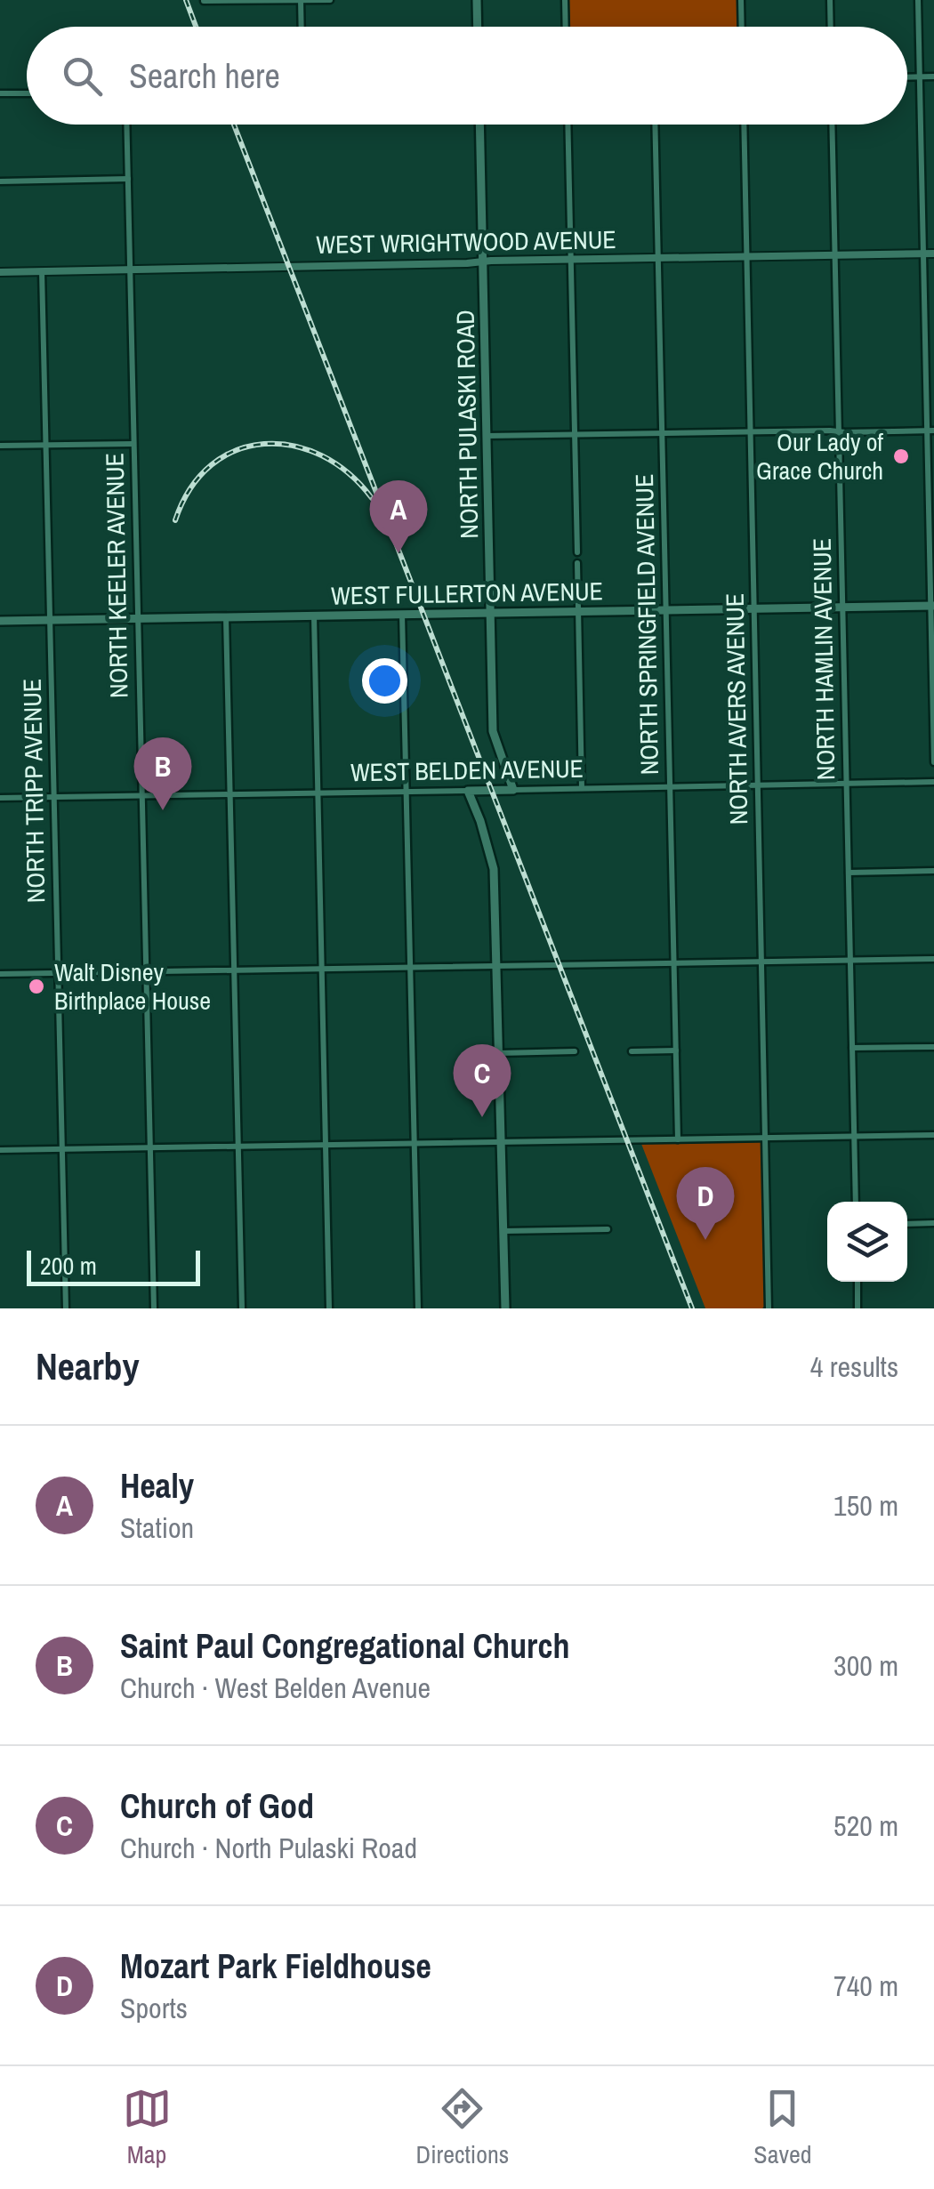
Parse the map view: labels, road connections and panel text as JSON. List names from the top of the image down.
{
  "streets": {
    "main road": ["NORTH PULASKI ROAD", "WEST FULLERTON AVENUE", "WEST BELDEN AVENUE"],
    "street": [
      "WEST WRIGHTWOOD AVENUE",
      "NORTH KEELER AVENUE",
      "NORTH SPRINGFIELD AVENUE",
      "NORTH HAMLIN AVENUE",
      "NORTH AVERS AVENUE",
      "NORTH TRIPP AVENUE"
    ]
  },
  "crossings": [
    ["WEST WRIGHTWOOD AVENUE", "NORTH PULASKI ROAD"],
    ["WEST WRIGHTWOOD AVENUE", "NORTH KEELER AVENUE"],
    ["WEST WRIGHTWOOD AVENUE", "NORTH SPRINGFIELD AVENUE"],
    ["WEST WRIGHTWOOD AVENUE", "NORTH HAMLIN AVENUE"],
    ["WEST WRIGHTWOOD AVENUE", "NORTH AVERS AVENUE"],
    ["WEST WRIGHTWOOD AVENUE", "NORTH TRIPP AVENUE"],
    ["NORTH PULASKI ROAD", "WEST FULLERTON AVENUE"],
    ["NORTH PULASKI ROAD", "WEST BELDEN AVENUE"],
    ["NORTH KEELER AVENUE", "WEST FULLERTON AVENUE"],
    ["NORTH KEELER AVENUE", "WEST BELDEN AVENUE"],
    ["WEST FULLERTON AVENUE", "NORTH SPRINGFIELD AVENUE"],
    ["WEST FULLERTON AVENUE", "NORTH HAMLIN AVENUE"],
    ["WEST FULLERTON AVENUE", "NORTH AVERS AVENUE"],
    ["WEST FULLERTON AVENUE", "NORTH TRIPP AVENUE"],
    ["NORTH SPRINGFIELD AVENUE", "WEST BELDEN AVENUE"],
    ["NORTH HAMLIN AVENUE", "WEST BELDEN AVENUE"],
    ["NORTH AVERS AVENUE", "WEST BELDEN AVENUE"],
    ["WEST BELDEN AVENUE", "NORTH TRIPP AVENUE"]
  ],
  "places": ["Our Lady of Grace Church", "Walt Disney Birthplace House"],
  "scale_bar": "200 m",
  "page": {
    "search": "Search here",
    "pins": [
      "A",
      "B",
      "C",
      "D"
    ],
    "scale": "200 m",
    "heading": ["Nearby", "4 results"],
    "list": [
      {
        "mark": "A",
        "name": "Healy",
        "note": "Station",
        "value": "150 m"
      },
      {
        "mark": "B",
        "name": "Saint Paul Congregational Church",
        "note": "Church · West Belden Avenue",
        "value": "300 m"
      },
      {
        "mark": "C",
        "name": "Church of God",
        "note": "Church · North Pulaski Road",
        "value": "520 m"
      },
      {
        "mark": "D",
        "name": "Mozart Park Fieldhouse",
        "note": "Sports",
        "value": "740 m"
      }
    ],
    "nav": ["Map", "Directions", "Saved"]
  }
}
